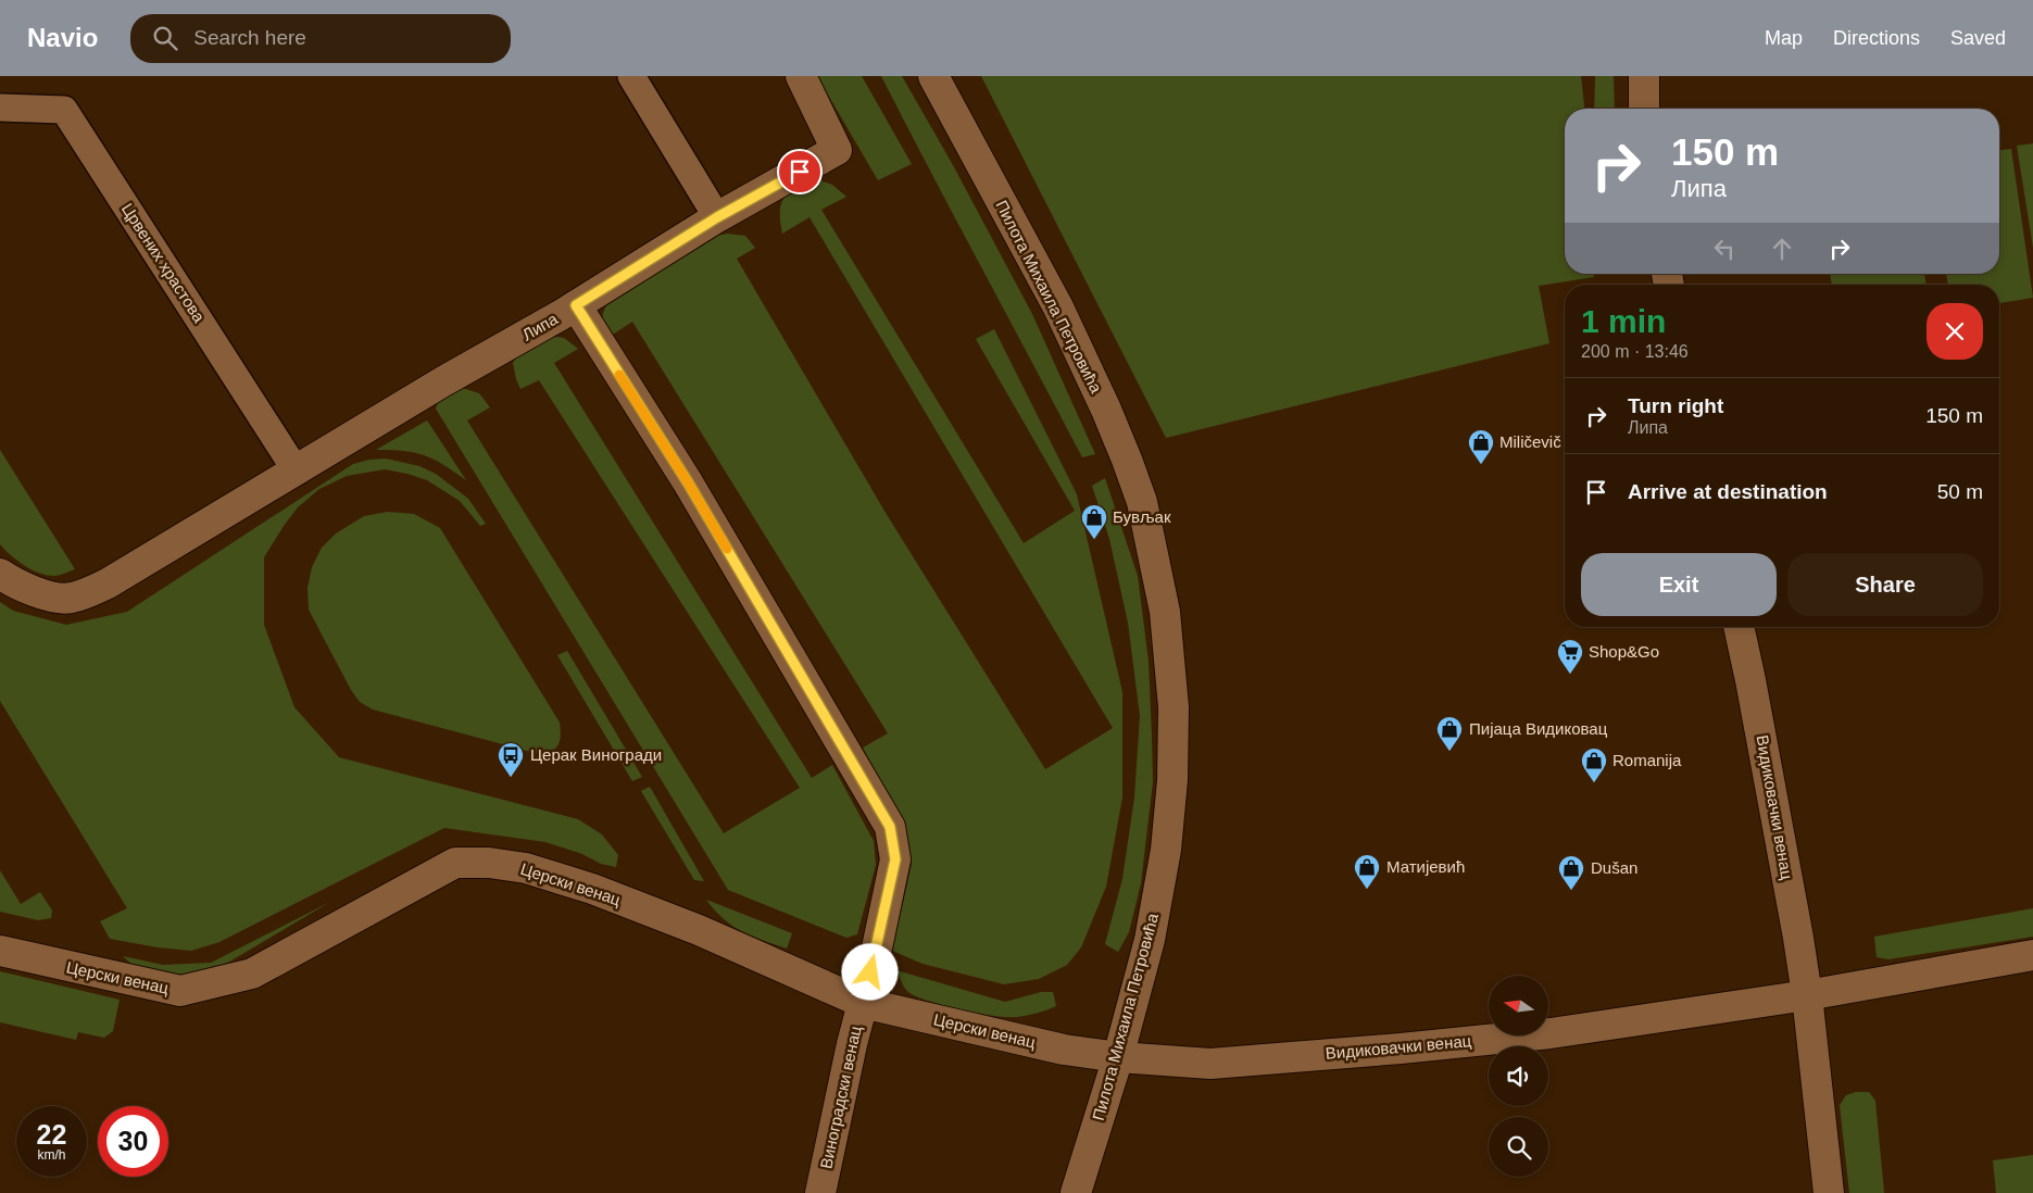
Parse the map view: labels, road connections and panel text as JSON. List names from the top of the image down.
{
  "streets": {
    "street": [
      "Црвених храстова",
      "Пилота Михаила Петровића",
      "Липа",
      "Видиковачки венац",
      "Церски венац",
      "Виноградски венац"
    ]
  },
  "crossings": [
    ["Црвених храстова", "Липа"],
    ["Пилота Михаила Петровића", "Видиковачки венац"],
    ["Пилота Михаила Петровића", "Церски венац"],
    ["Липа", "Виноградски венац"],
    ["Видиковачки венац", "Церски венац"],
    ["Церски венац", "Виноградски венац"]
  ],
  "places": {
    "shop": [
      "Miličevič",
      "Бувљак",
      "Пијаца Видиковац",
      "Romanija",
      "Матијевић",
      "Dušan"
    ],
    "supermarket": ["Shop&Go"],
    "bus stop": ["Церак Виногради"]
  },
  "north": "left",
  "page": {
    "header": "Navio",
    "search": "Search here",
    "nav": ["Map", "Directions", "Saved"],
    "turn": ["150 m", "Липа"],
    "heading": ["1 min", "200 m · 13:46"],
    "list": [
      {
        "name": "Turn right",
        "note": "Липа",
        "value": "150 m"
      },
      {
        "name": "Arrive at destination",
        "value": "50 m"
      }
    ],
    "buttons": ["Exit", "Share"],
    "speed": "22 km/h",
    "limit": "30"
  }
}
